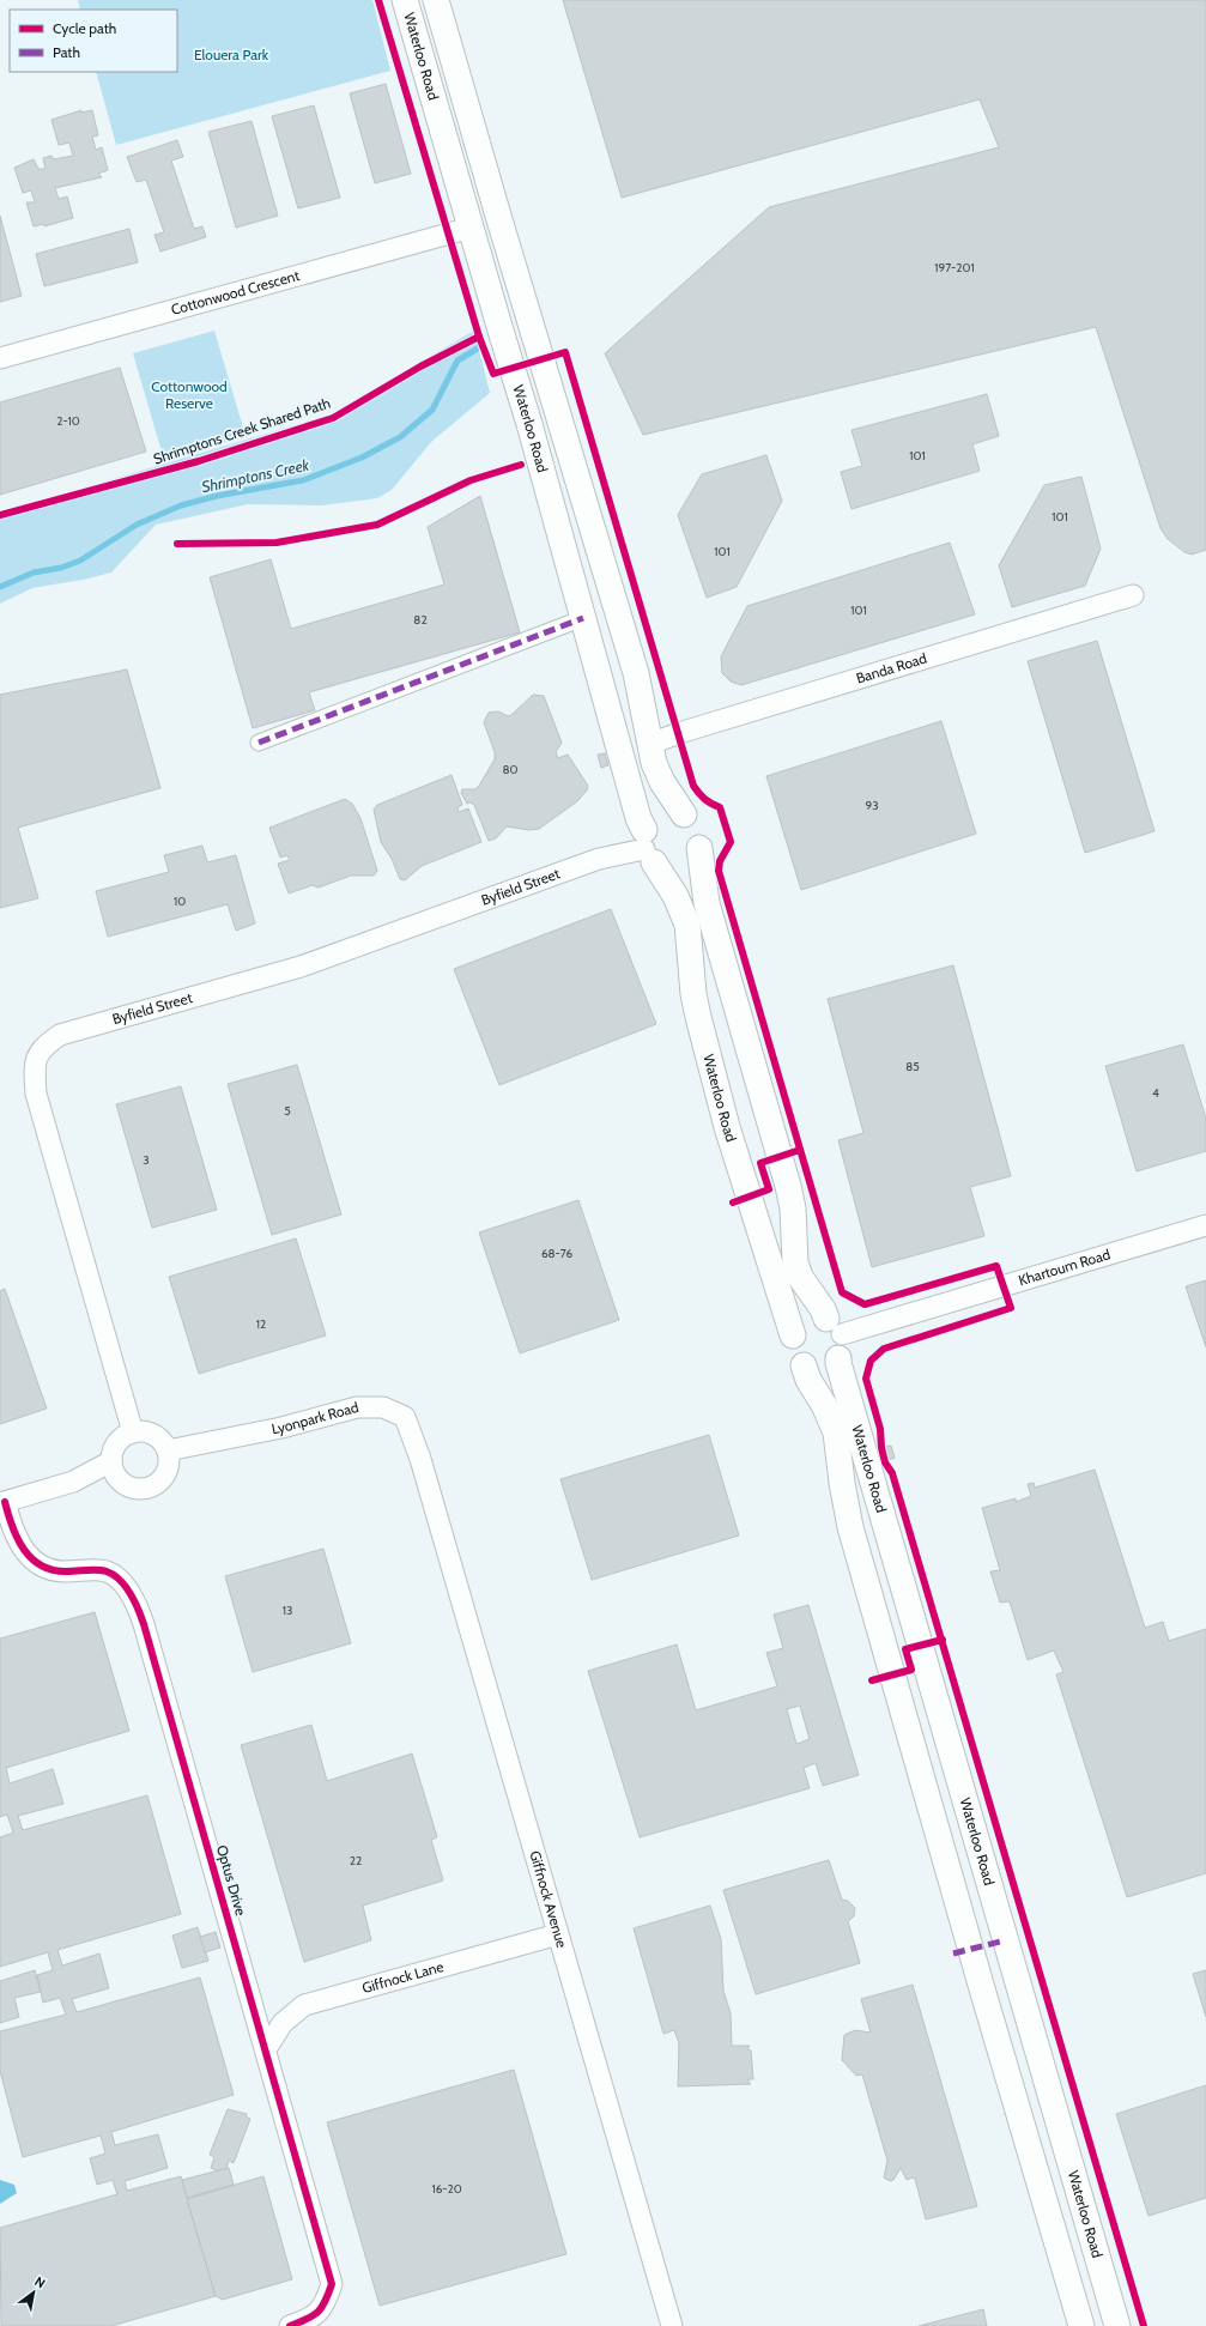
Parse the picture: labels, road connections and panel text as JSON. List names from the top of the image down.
{
  "streets": {
    "street": [
      "Waterloo Road",
      "Cottonwood Crescent",
      "Banda Road",
      "Byfield Street",
      "Khartoum Road",
      "Lyonpark Road",
      "Optus Drive",
      "Giffnock Avenue",
      "Giffnock Lane"
    ],
    "cycle path": ["Shrimptons Creek Shared Path"]
  },
  "crossings": [
    ["Waterloo Road", "Cottonwood Crescent"],
    ["Waterloo Road", "Banda Road"],
    ["Waterloo Road", "Byfield Street"],
    ["Waterloo Road", "Khartoum Road"],
    ["Byfield Street", "Lyonpark Road"],
    ["Lyonpark Road", "Giffnock Avenue"],
    ["Optus Drive", "Giffnock Lane"],
    ["Giffnock Avenue", "Giffnock Lane"]
  ],
  "water": ["Shrimptons Creek"],
  "parks": ["Elouera Park", "Cottonwood Reserve"],
  "house_numbers": [
    "197-201",
    "2-10",
    "101",
    "101",
    "101",
    "101",
    "82",
    "80",
    "93",
    "10",
    "85",
    "4",
    "5",
    "3",
    "68-76",
    "12",
    "13",
    "22",
    "16-20"
  ],
  "legend": ["Cycle path", "Path"],
  "north": "top right"
}
